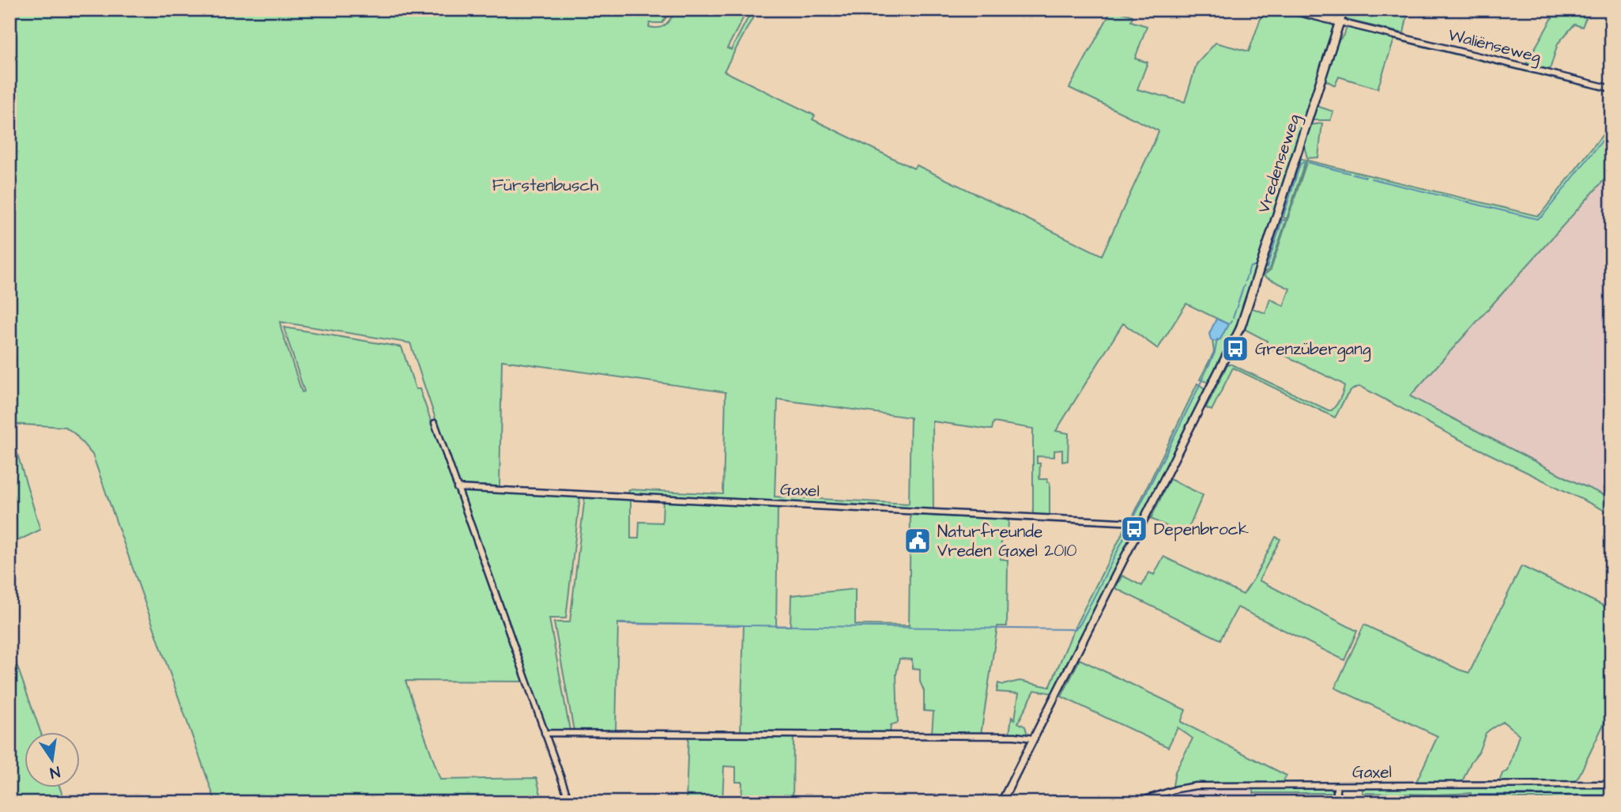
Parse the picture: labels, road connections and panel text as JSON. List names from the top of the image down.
{
  "streets": {
    "main road": ["Vredenseweg"],
    "street": ["Waliënseweg", "Gaxel"]
  },
  "crossings": [
    ["Waliënseweg", "Vredenseweg"]
  ],
  "parks": ["Fürstenbusch"],
  "places": {
    "bus stop": ["Grenzübergang", "Depenbrock"],
    "public building": ["Naturfreunde Vreden Gaxel 2010"]
  },
  "north": "bottom"
}
